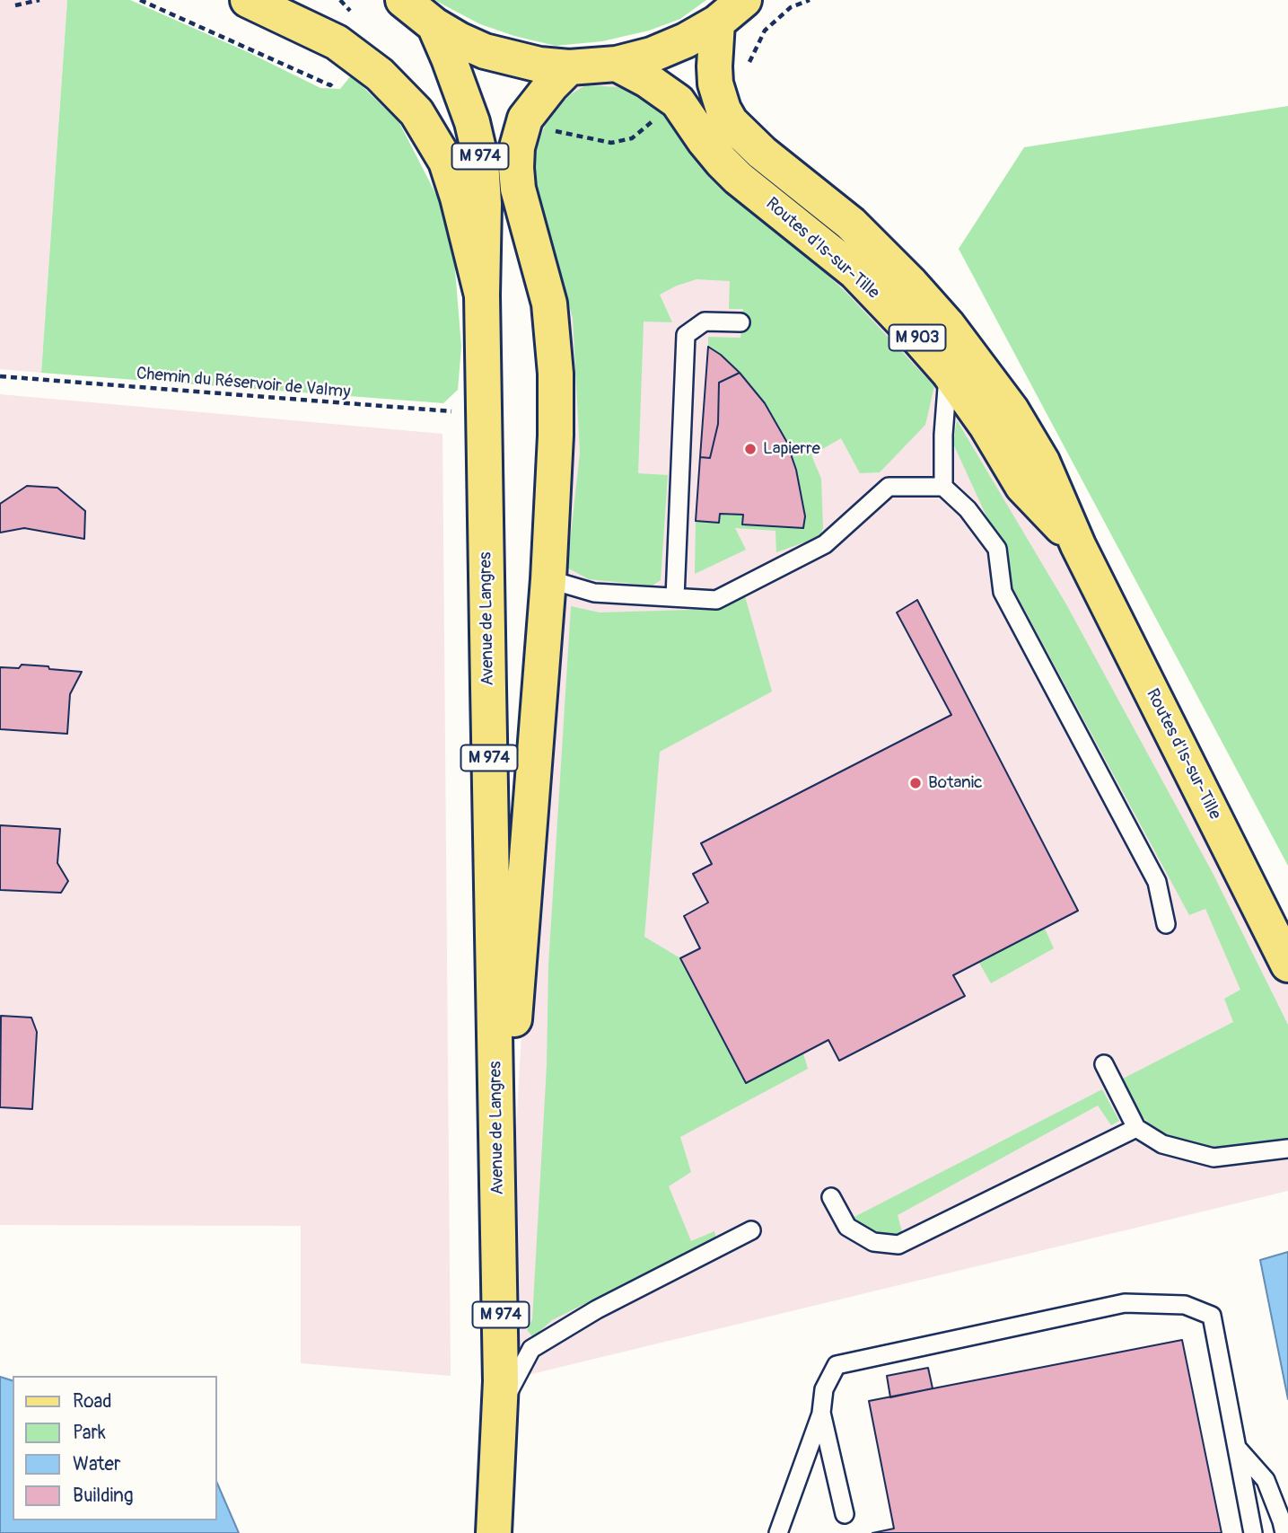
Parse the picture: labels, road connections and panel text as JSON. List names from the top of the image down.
{
  "streets": {
    "main road": [
      "M 974",
      "Routes d'Is-sur-Tille",
      "M 903",
      "Avenue de Langres"
    ],
    "path": ["Chemin du Réservoir de Valmy"]
  },
  "crossings": [
    ["Chemin du Réservoir de Valmy", "Avenue de Langres"]
  ],
  "places": ["Lapierre", "Botanic"],
  "legend": [
    "Road",
    "Park",
    "Water",
    "Building"
  ]
}
